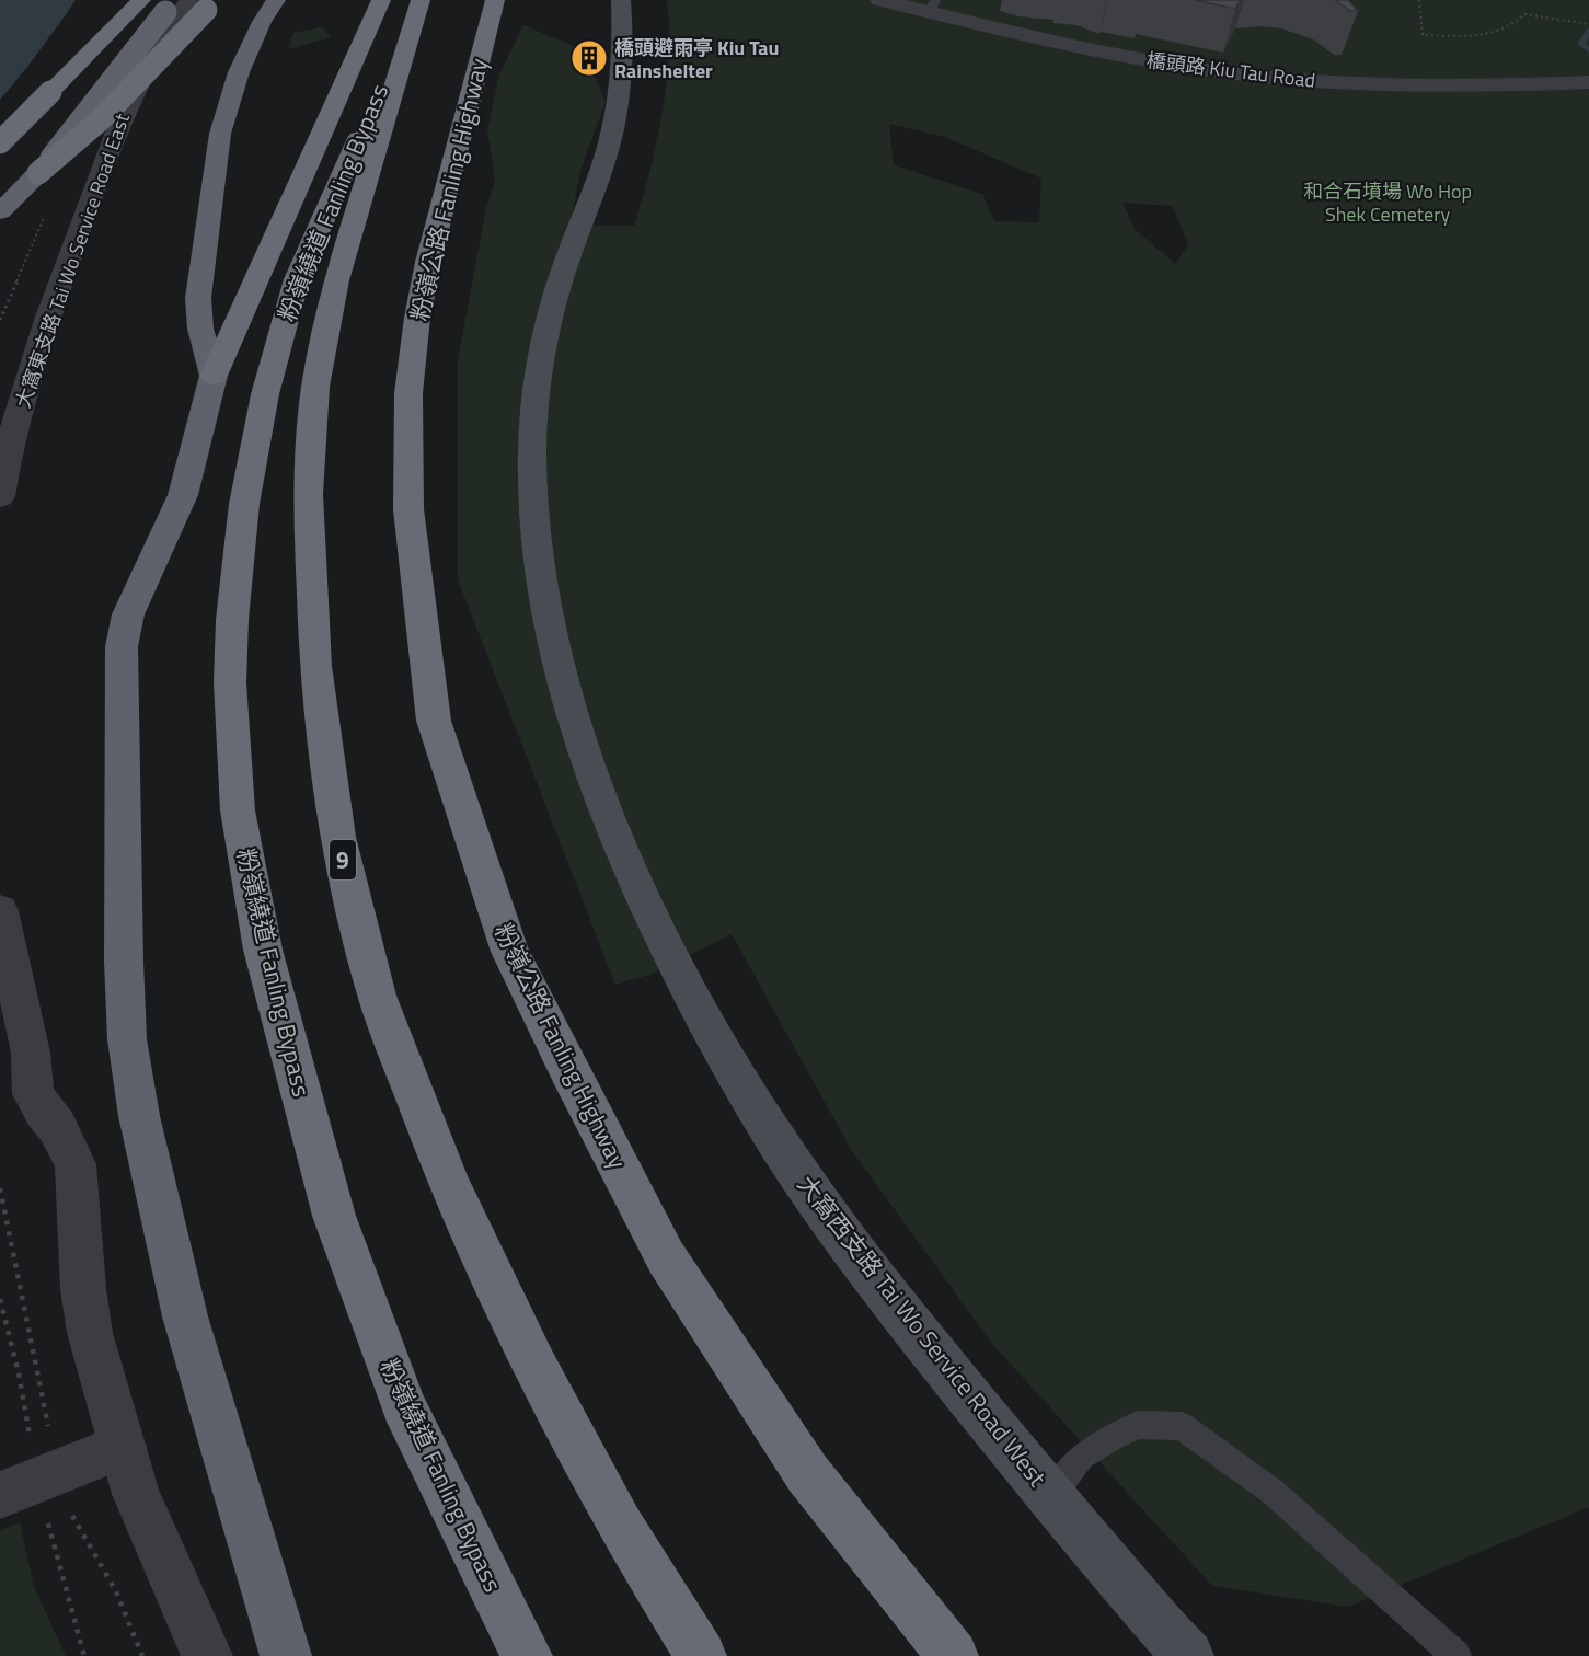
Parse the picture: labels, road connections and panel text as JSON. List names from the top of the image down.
{
  "streets": {
    "highway": ["粉嶺公路 Fanling Highway", "粉嶺繞道 Fanling Bypass", "9"],
    "main road": ["大窩西支路 Tai Wo Service Road West"],
    "street": ["橋頭路 Kiu Tau Road", "大窩東支路 Tai Wo Service Road East"]
  },
  "crossings": [
    ["粉嶺繞道 Fanling Bypass", "9"]
  ],
  "parks": ["和合石墳場 Wo Hop Shek Cemetery"],
  "places": {
    "building": ["橋頭避雨亭 Kiu Tau Rainshelter"]
  }
}
